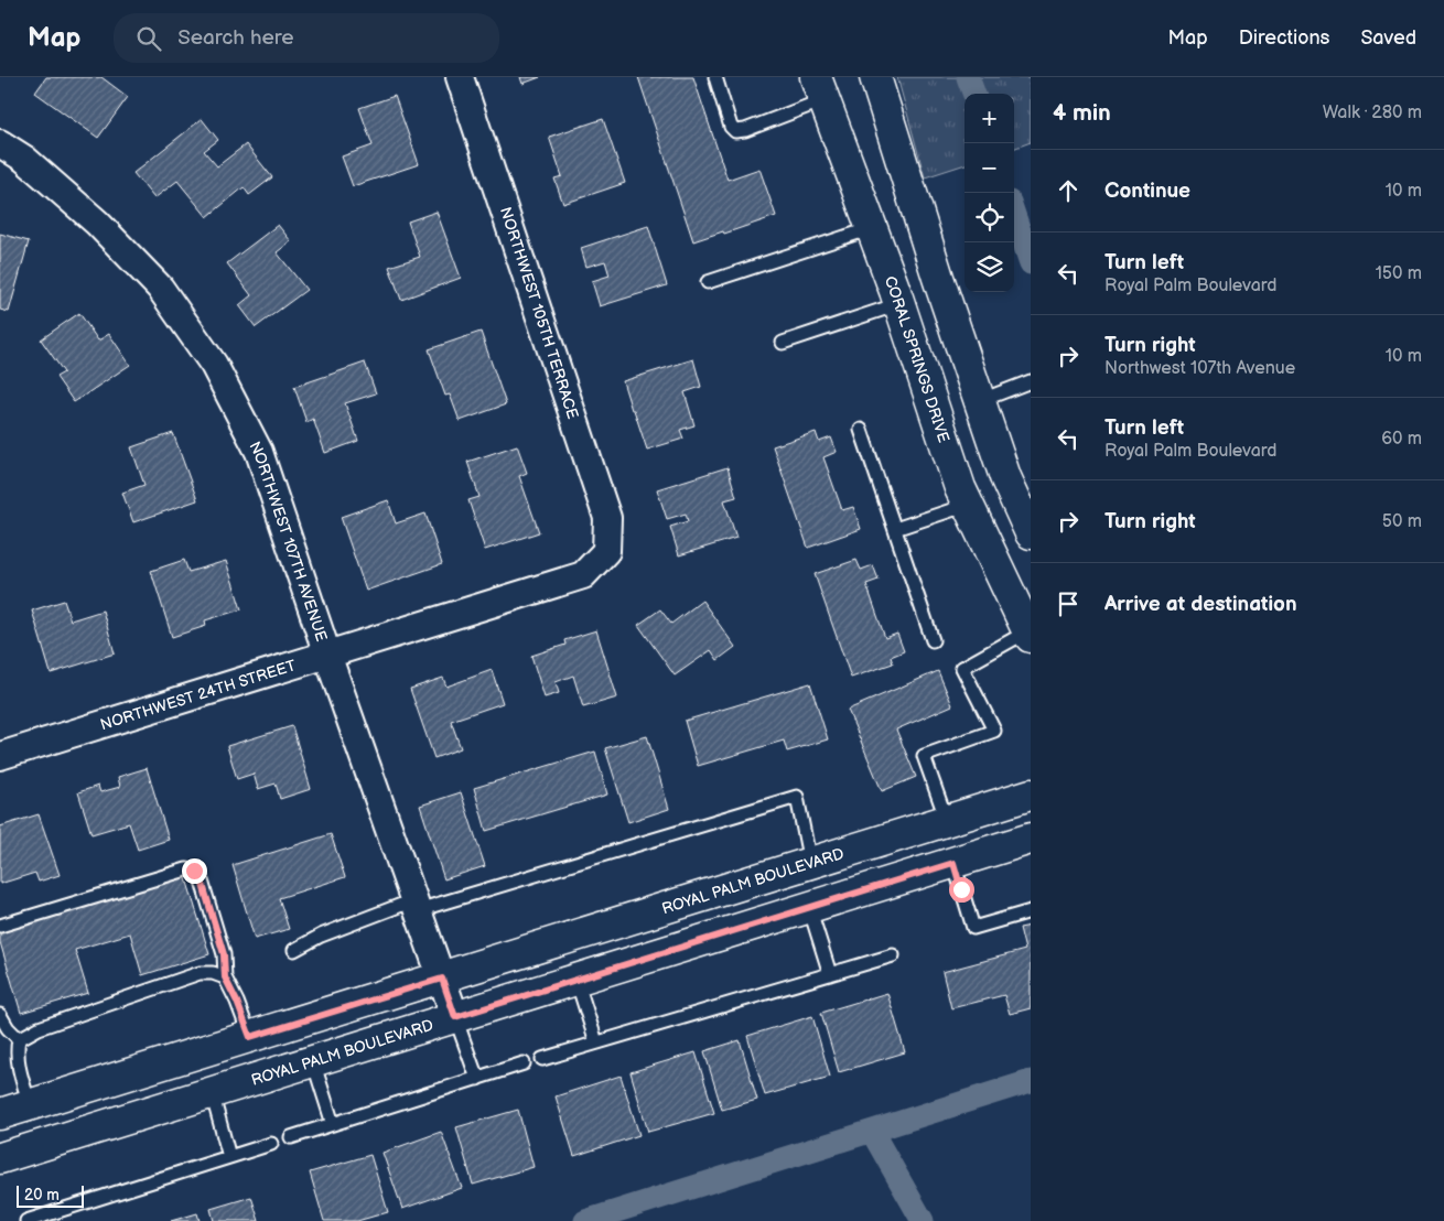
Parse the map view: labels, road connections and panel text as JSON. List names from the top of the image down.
{
  "streets": {
    "main road": ["CORAL SPRINGS DRIVE", "ROYAL PALM BOULEVARD"],
    "street": ["NORTHWEST 105TH TERRACE", "NORTHWEST 107TH AVENUE", "NORTHWEST 24TH STREET"]
  },
  "crossings": [
    ["NORTHWEST 105TH TERRACE", "NORTHWEST 24TH STREET"],
    ["NORTHWEST 107TH AVENUE", "NORTHWEST 24TH STREET"],
    ["NORTHWEST 107TH AVENUE", "ROYAL PALM BOULEVARD"]
  ],
  "scale_bar": "20 m",
  "page": {
    "header": "Map",
    "search": "Search here",
    "nav": ["Map", "Directions", "Saved"],
    "heading": ["4 min", "Walk · 280 m"],
    "map_buttons": ["+", "−"],
    "list": [
      ["Continue", "10 m"],
      ["Turn left", "Royal Palm Boulevard", "150 m"],
      ["Turn right", "Northwest 107th Avenue", "10 m"],
      ["Turn left", "Royal Palm Boulevard", "60 m"],
      ["Turn right", "50 m"],
      "Arrive at destination"
    ],
    "scale": "20 m"
  }
}
